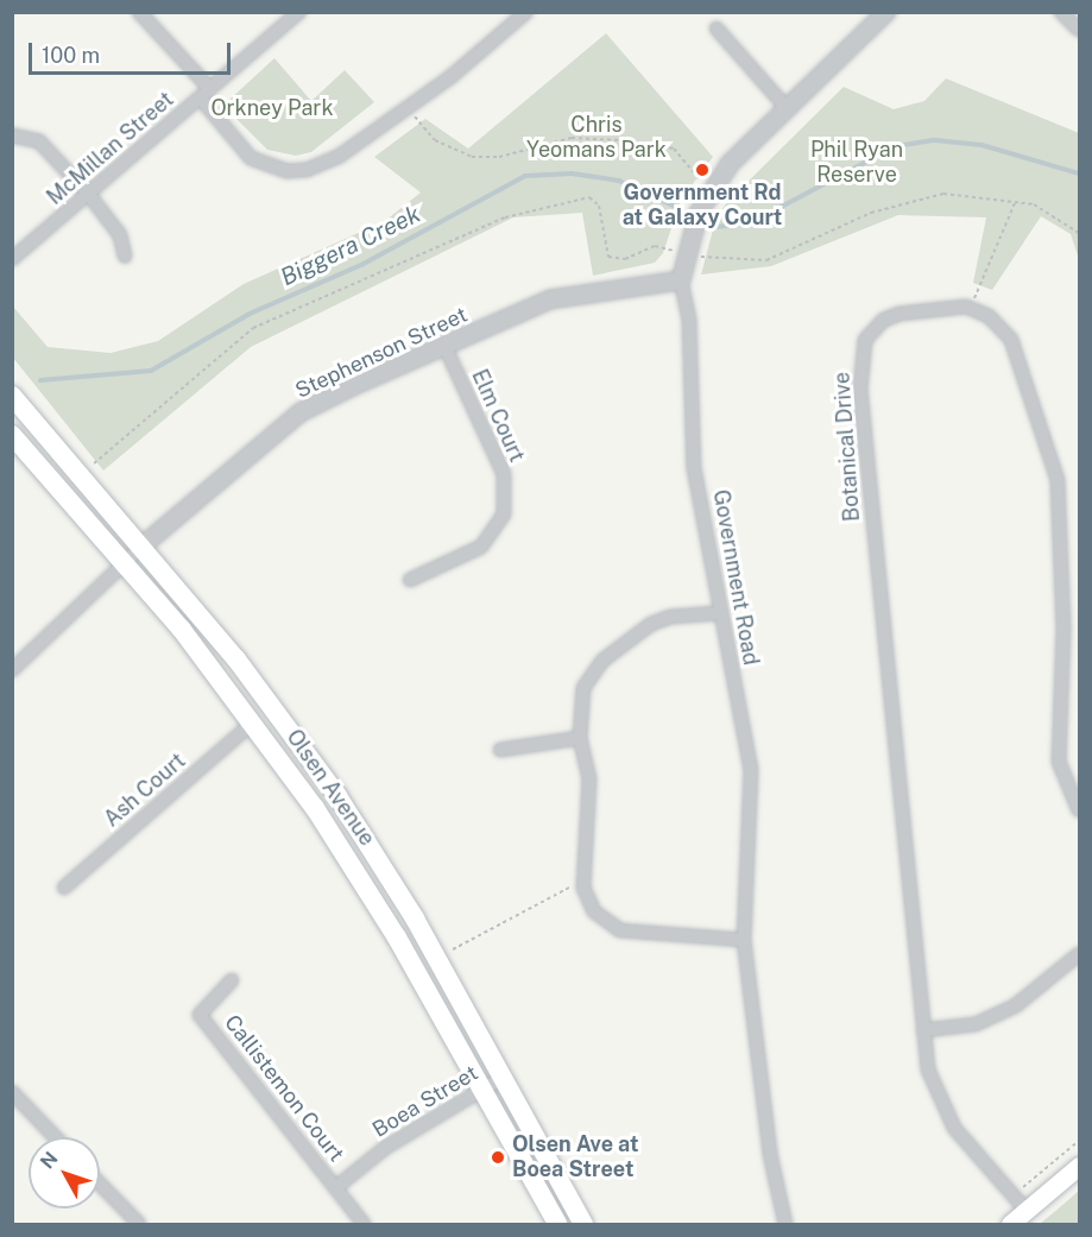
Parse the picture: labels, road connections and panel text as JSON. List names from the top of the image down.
{
  "streets": {
    "main road": ["Olsen Avenue"],
    "street": [
      "McMillan Street",
      "Stephenson Street",
      "Elm Court",
      "Botanical Drive",
      "Government Road",
      "Ash Court",
      "Callistemon Court",
      "Boea Street"
    ]
  },
  "crossings": [
    ["Stephenson Street", "Elm Court"],
    ["Stephenson Street", "Government Road"],
    ["Stephenson Street", "Olsen Avenue"],
    ["Olsen Avenue", "Ash Court"],
    ["Olsen Avenue", "Boea Street"],
    ["Callistemon Court", "Boea Street"]
  ],
  "water": ["Biggera Creek"],
  "parks": ["Orkney Park", "Chris Yeomans Park", "Phil Ryan Reserve"],
  "places": ["Government Rd at Galaxy Court", "Olsen Ave at Boea Street"],
  "scale_bar": "100 m",
  "north": "top left"
}
